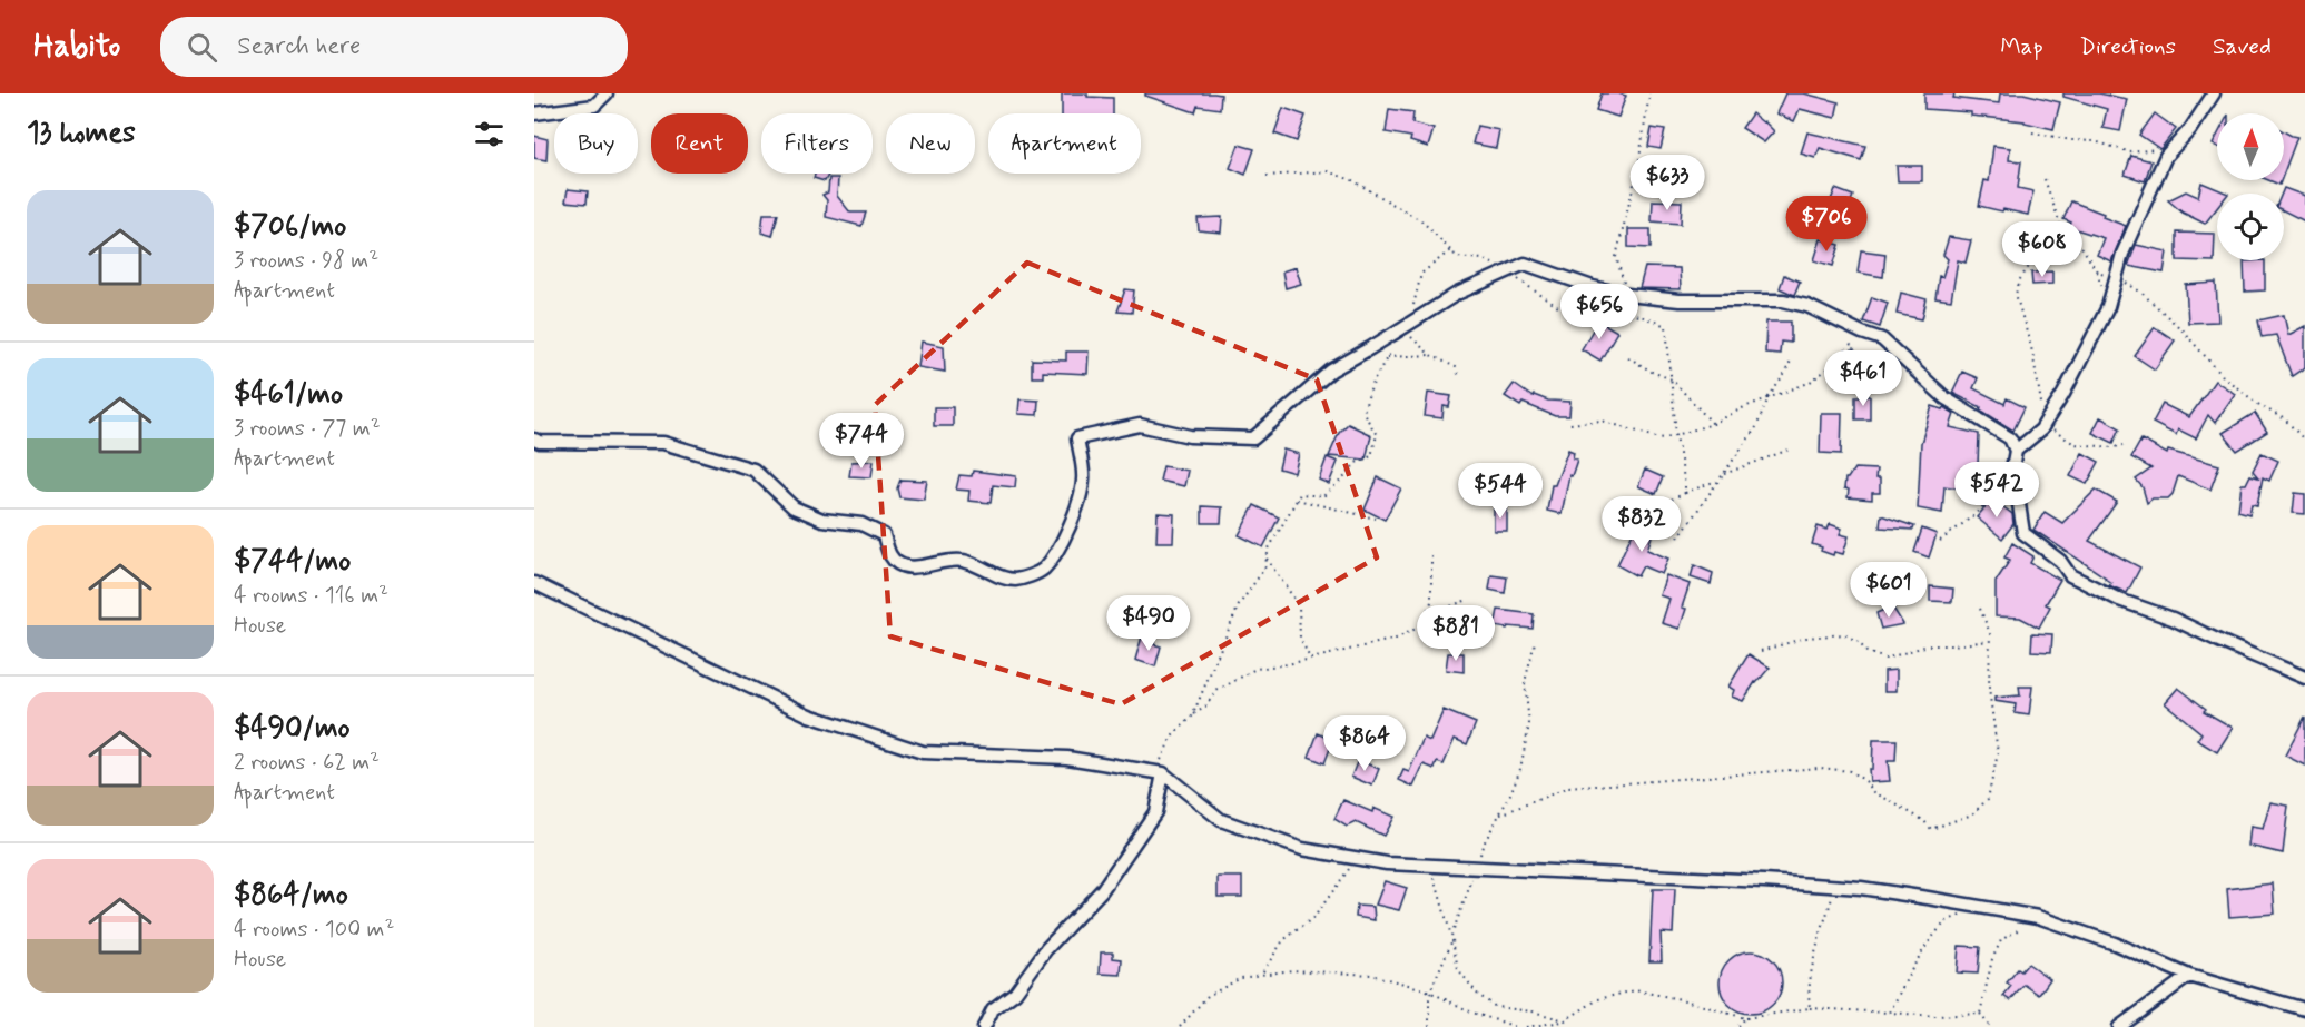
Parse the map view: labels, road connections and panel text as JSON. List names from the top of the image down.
{
  "north": "top",
  "page": {
    "header": "Habito",
    "search": "Search here",
    "nav": ["Map", "Directions", "Saved"],
    "heading": "13 homes",
    "chip": [
      "Buy",
      "Rent",
      "Filters",
      "New",
      "Apartment"
    ],
    "price": [
      "$633",
      "$706",
      "$608",
      "$656",
      "$461",
      "$744",
      "$542",
      "$544",
      "$832",
      "$601",
      "$490",
      "$881",
      "$864"
    ],
    "list": [
      {
        "name": "$706/mo",
        "note": "3 rooms · 98 m² · Apartment"
      },
      {
        "name": "$461/mo",
        "note": "3 rooms · 77 m² · Apartment"
      },
      {
        "name": "$744/mo",
        "note": "4 rooms · 116 m² · House"
      },
      {
        "name": "$490/mo",
        "note": "2 rooms · 62 m² · Apartment"
      },
      {
        "name": "$864/mo",
        "note": "4 rooms · 100 m² · House"
      }
    ]
  }
}
